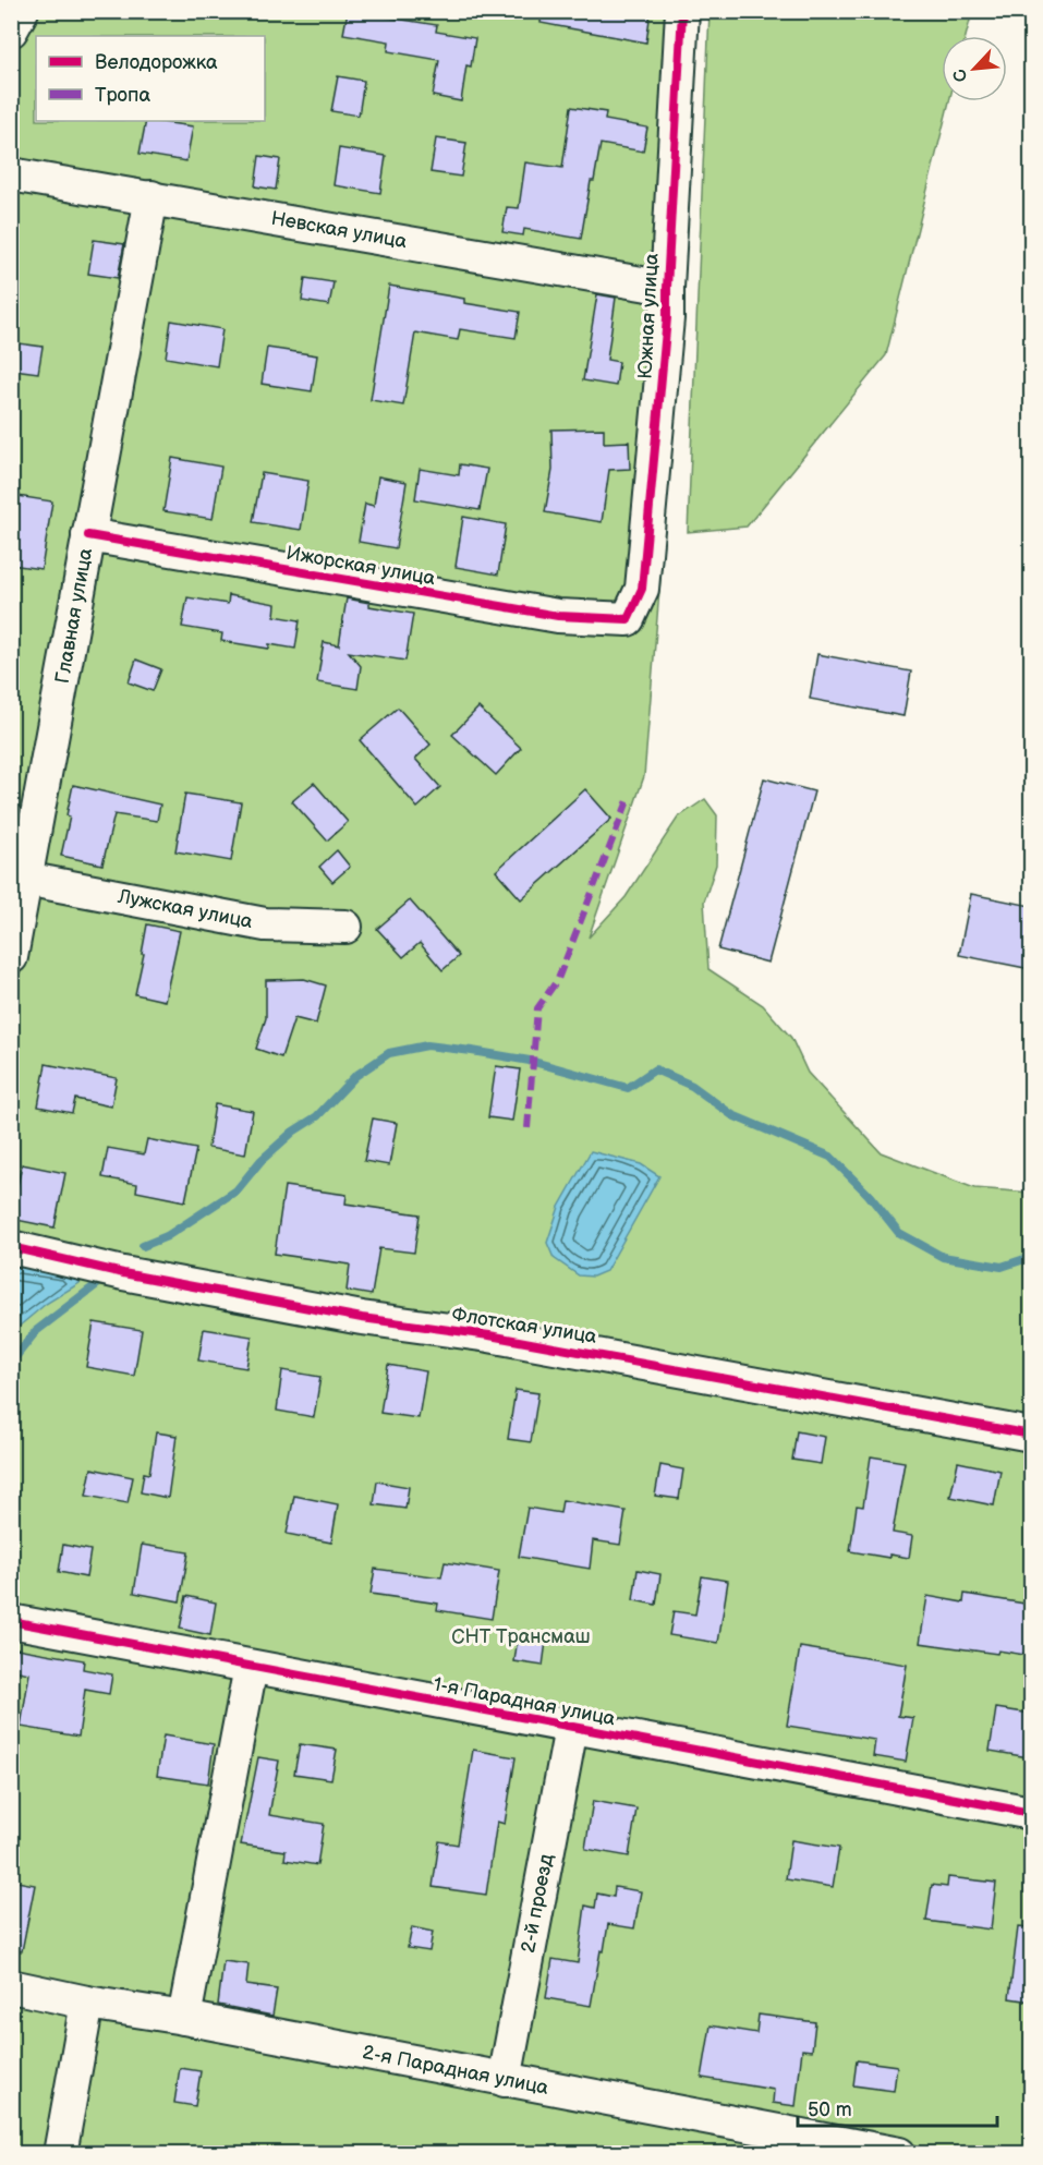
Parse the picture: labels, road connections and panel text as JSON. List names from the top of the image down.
{
  "streets": {
    "street": [
      "Невская улица",
      "Южная улица",
      "Ижорская улица",
      "Главная улица",
      "Лужская улица",
      "Флотская улица",
      "1-я Парадная улица",
      "2-й проезд",
      "2-я Парадная улица"
    ]
  },
  "crossings": [
    ["Невская улица", "Южная улица"],
    ["Невская улица", "Главная улица"],
    ["Южная улица", "Ижорская улица"],
    ["Ижорская улица", "Главная улица"],
    ["Главная улица", "Лужская улица"],
    ["1-я Парадная улица", "2-й проезд"],
    ["2-й проезд", "2-я Парадная улица"]
  ],
  "parks": ["СНТ Трансмаш"],
  "legend": ["Велодорожка", "Тропа"],
  "scale_bar": "50 m",
  "north": "bottom left"
}
